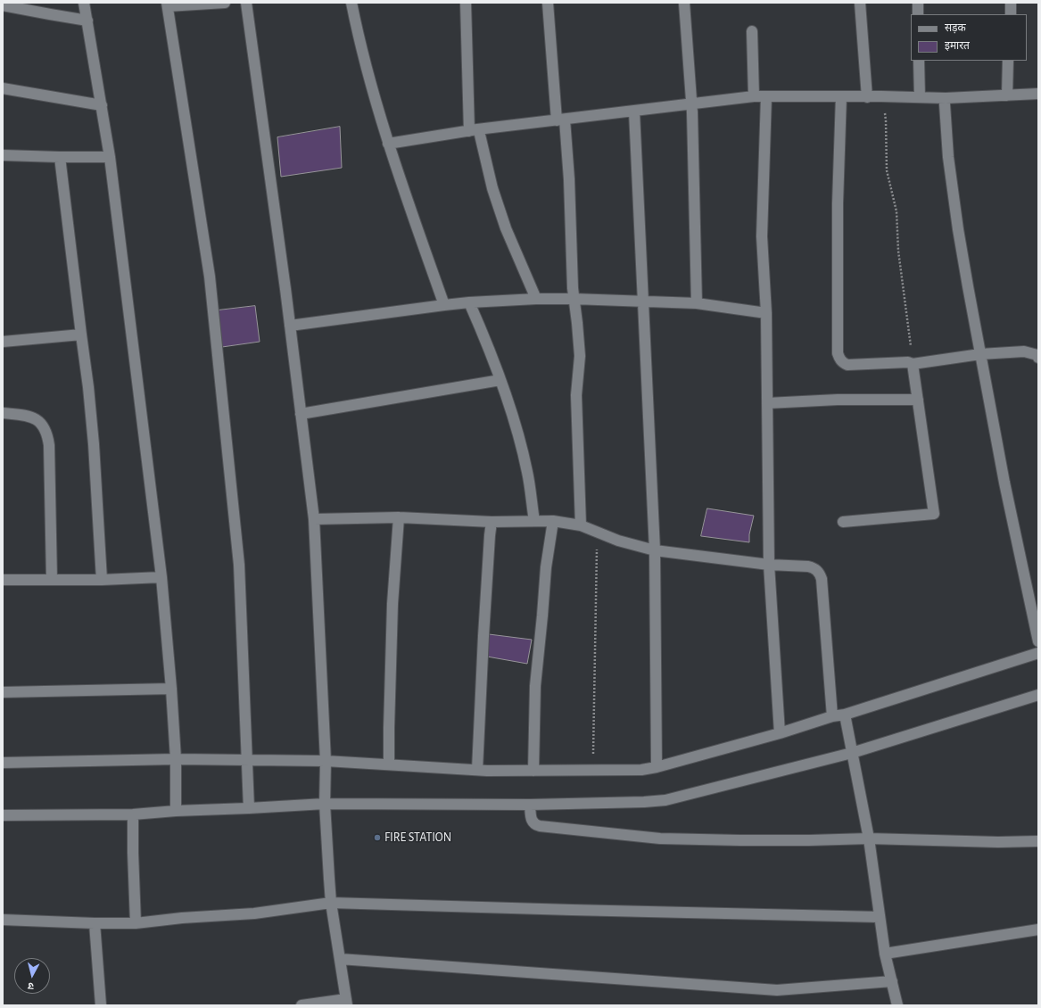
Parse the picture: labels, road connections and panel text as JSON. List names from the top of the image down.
{
  "places": ["FIRE STATION"],
  "legend": ["सड़क", "इमारत"],
  "north": "bottom"
}
